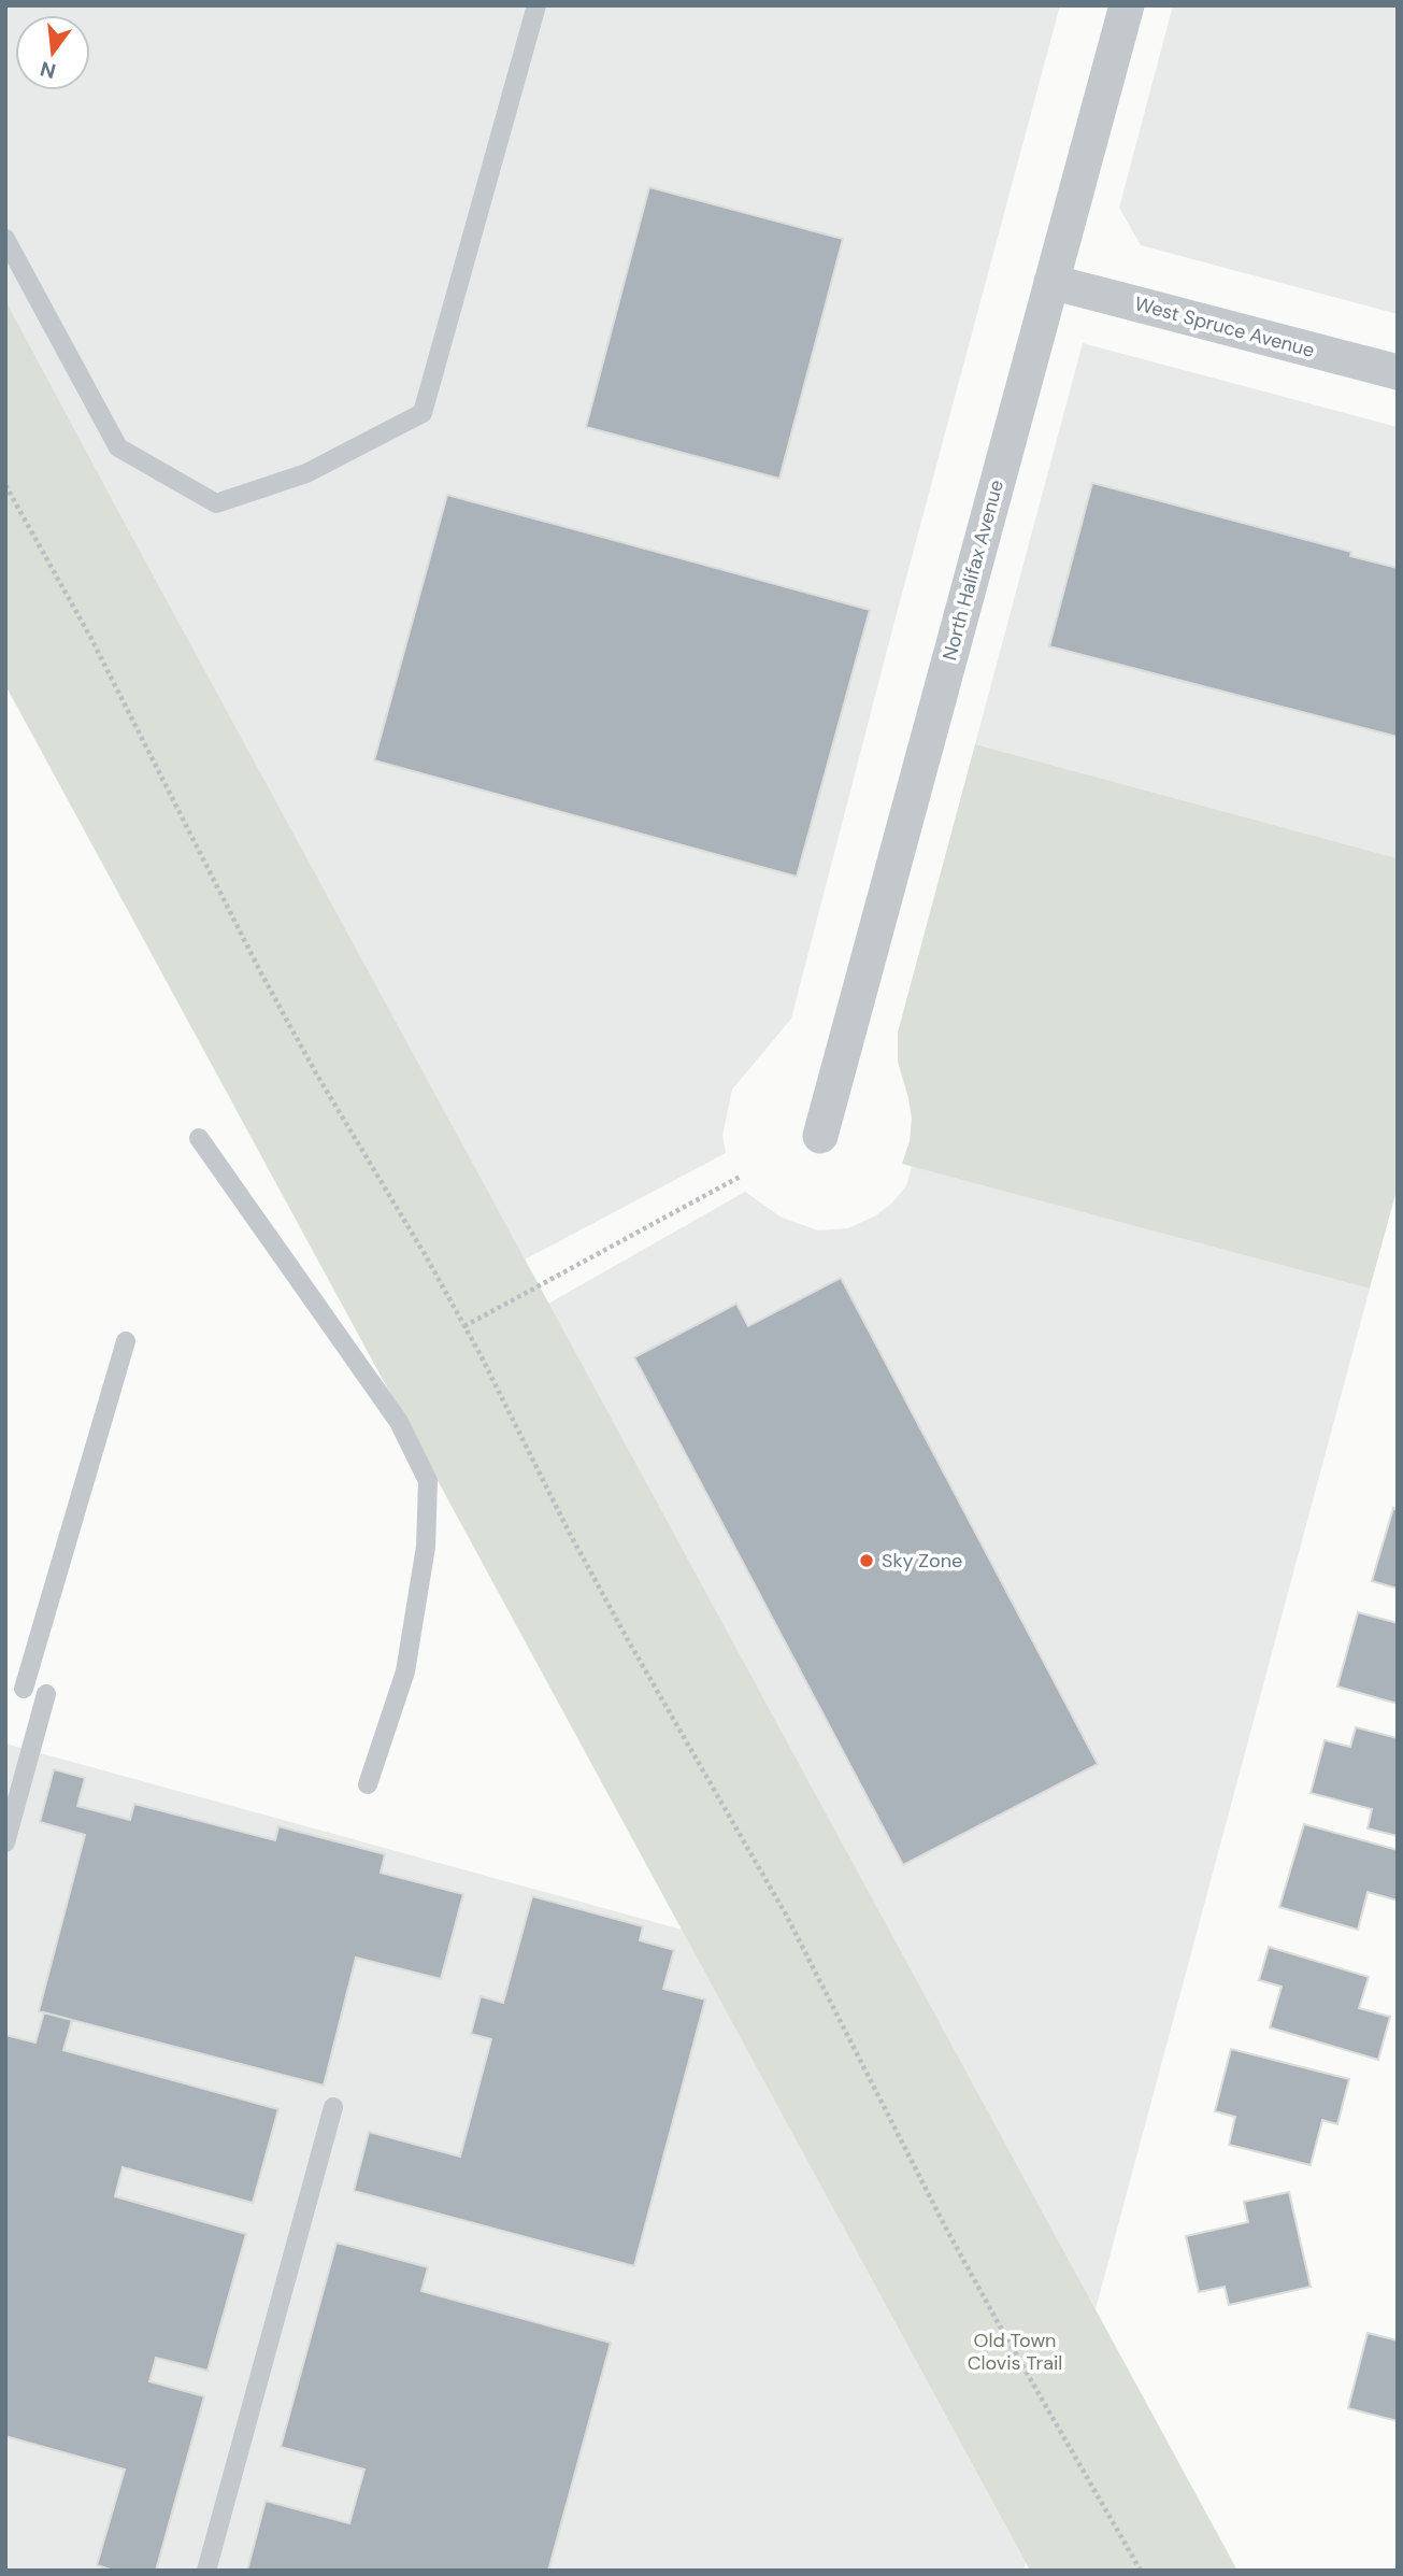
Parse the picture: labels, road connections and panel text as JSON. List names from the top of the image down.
{
  "streets": {
    "street": ["West Spruce Avenue", "North Halifax Avenue"]
  },
  "crossings": [
    ["West Spruce Avenue", "North Halifax Avenue"]
  ],
  "parks": ["Old Town Clovis Trail"],
  "places": ["Sky Zone"],
  "north": "bottom"
}
